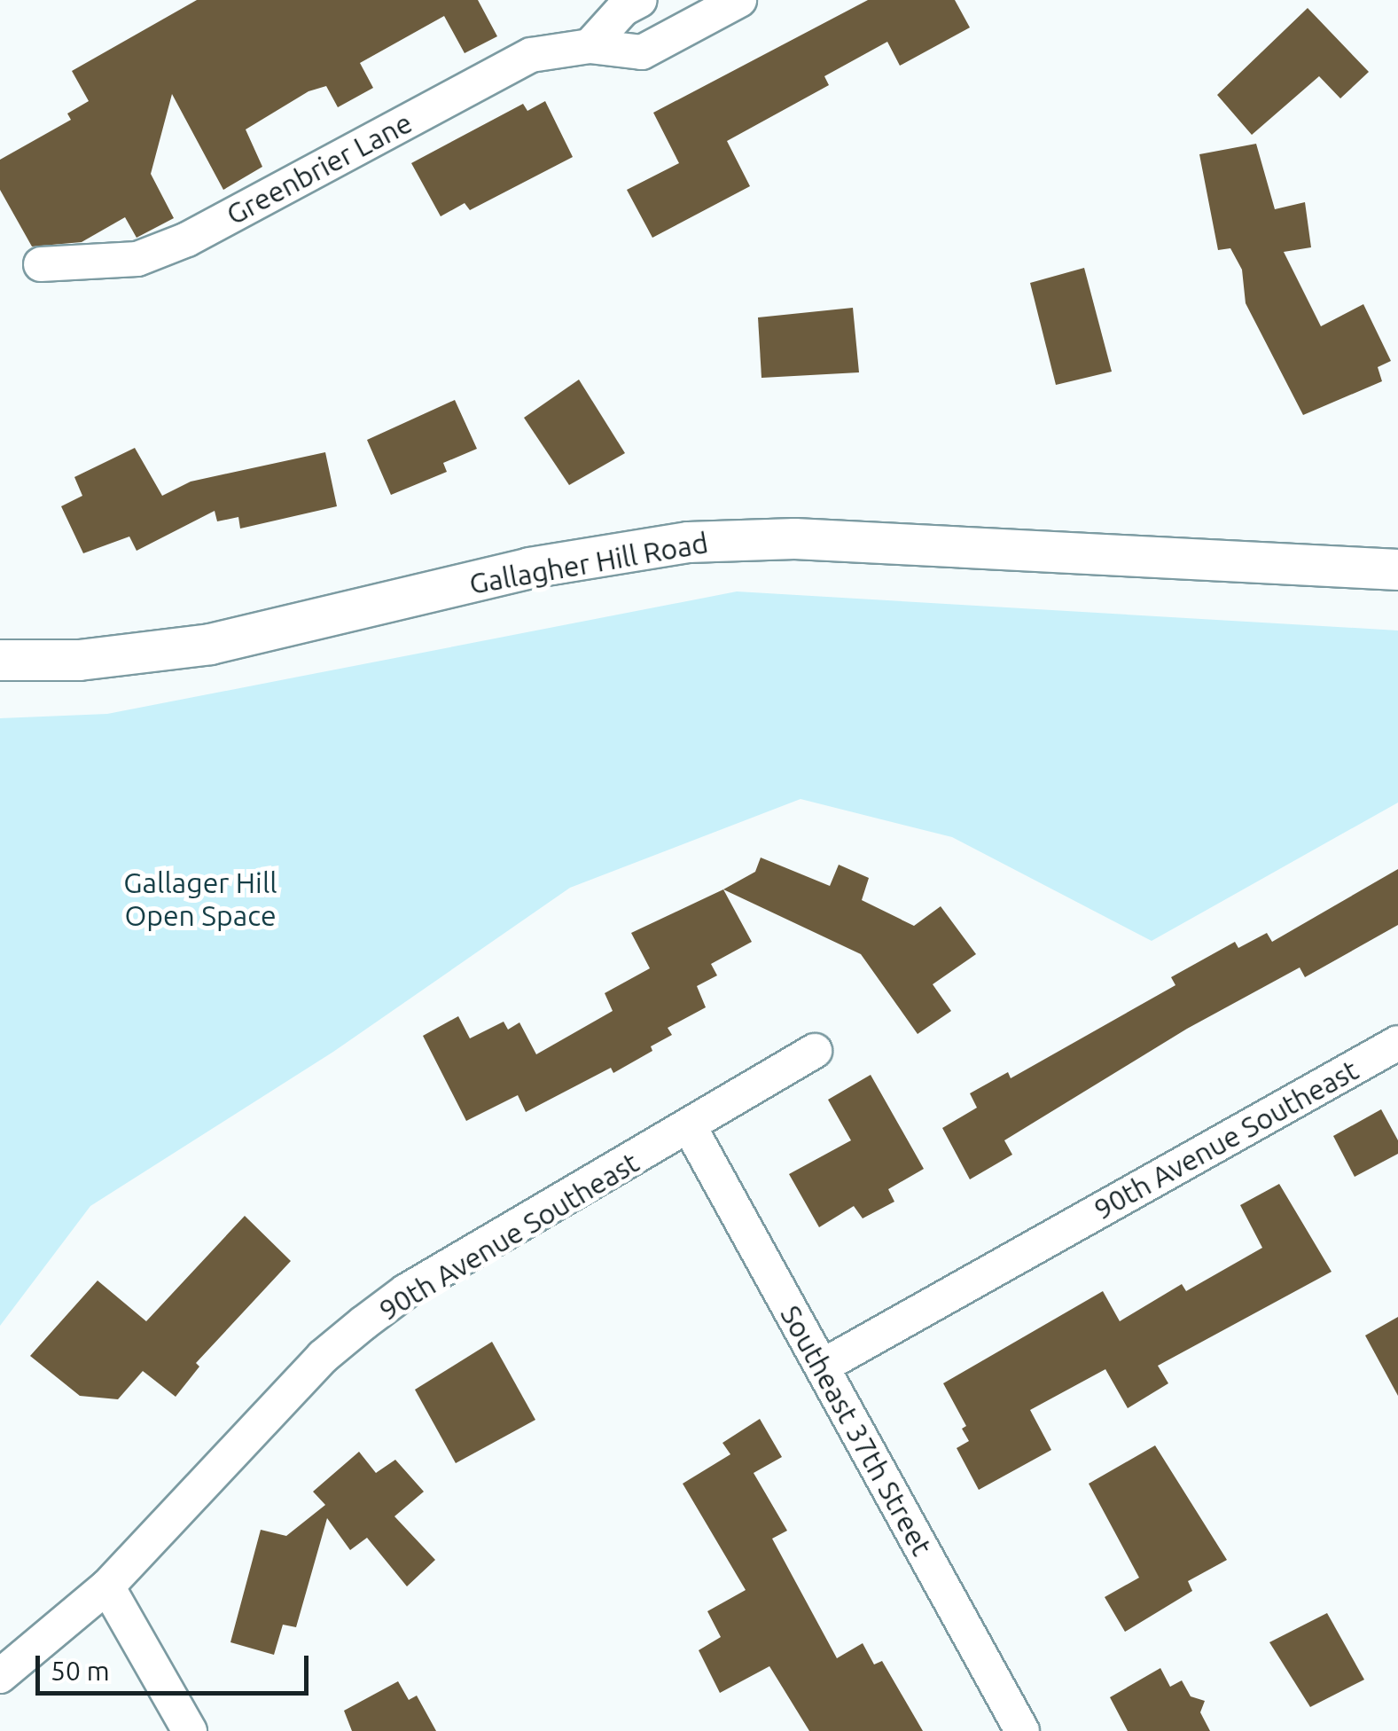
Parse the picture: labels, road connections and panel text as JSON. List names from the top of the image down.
{
  "streets": {
    "street": [
      "Greenbrier Lane",
      "Gallagher Hill Road",
      "90th Avenue Southeast",
      "Southeast 37th Street"
    ]
  },
  "crossings": [
    ["90th Avenue Southeast", "Southeast 37th Street"]
  ],
  "parks": ["Gallager Hill Open Space"],
  "scale_bar": "50 m"
}
